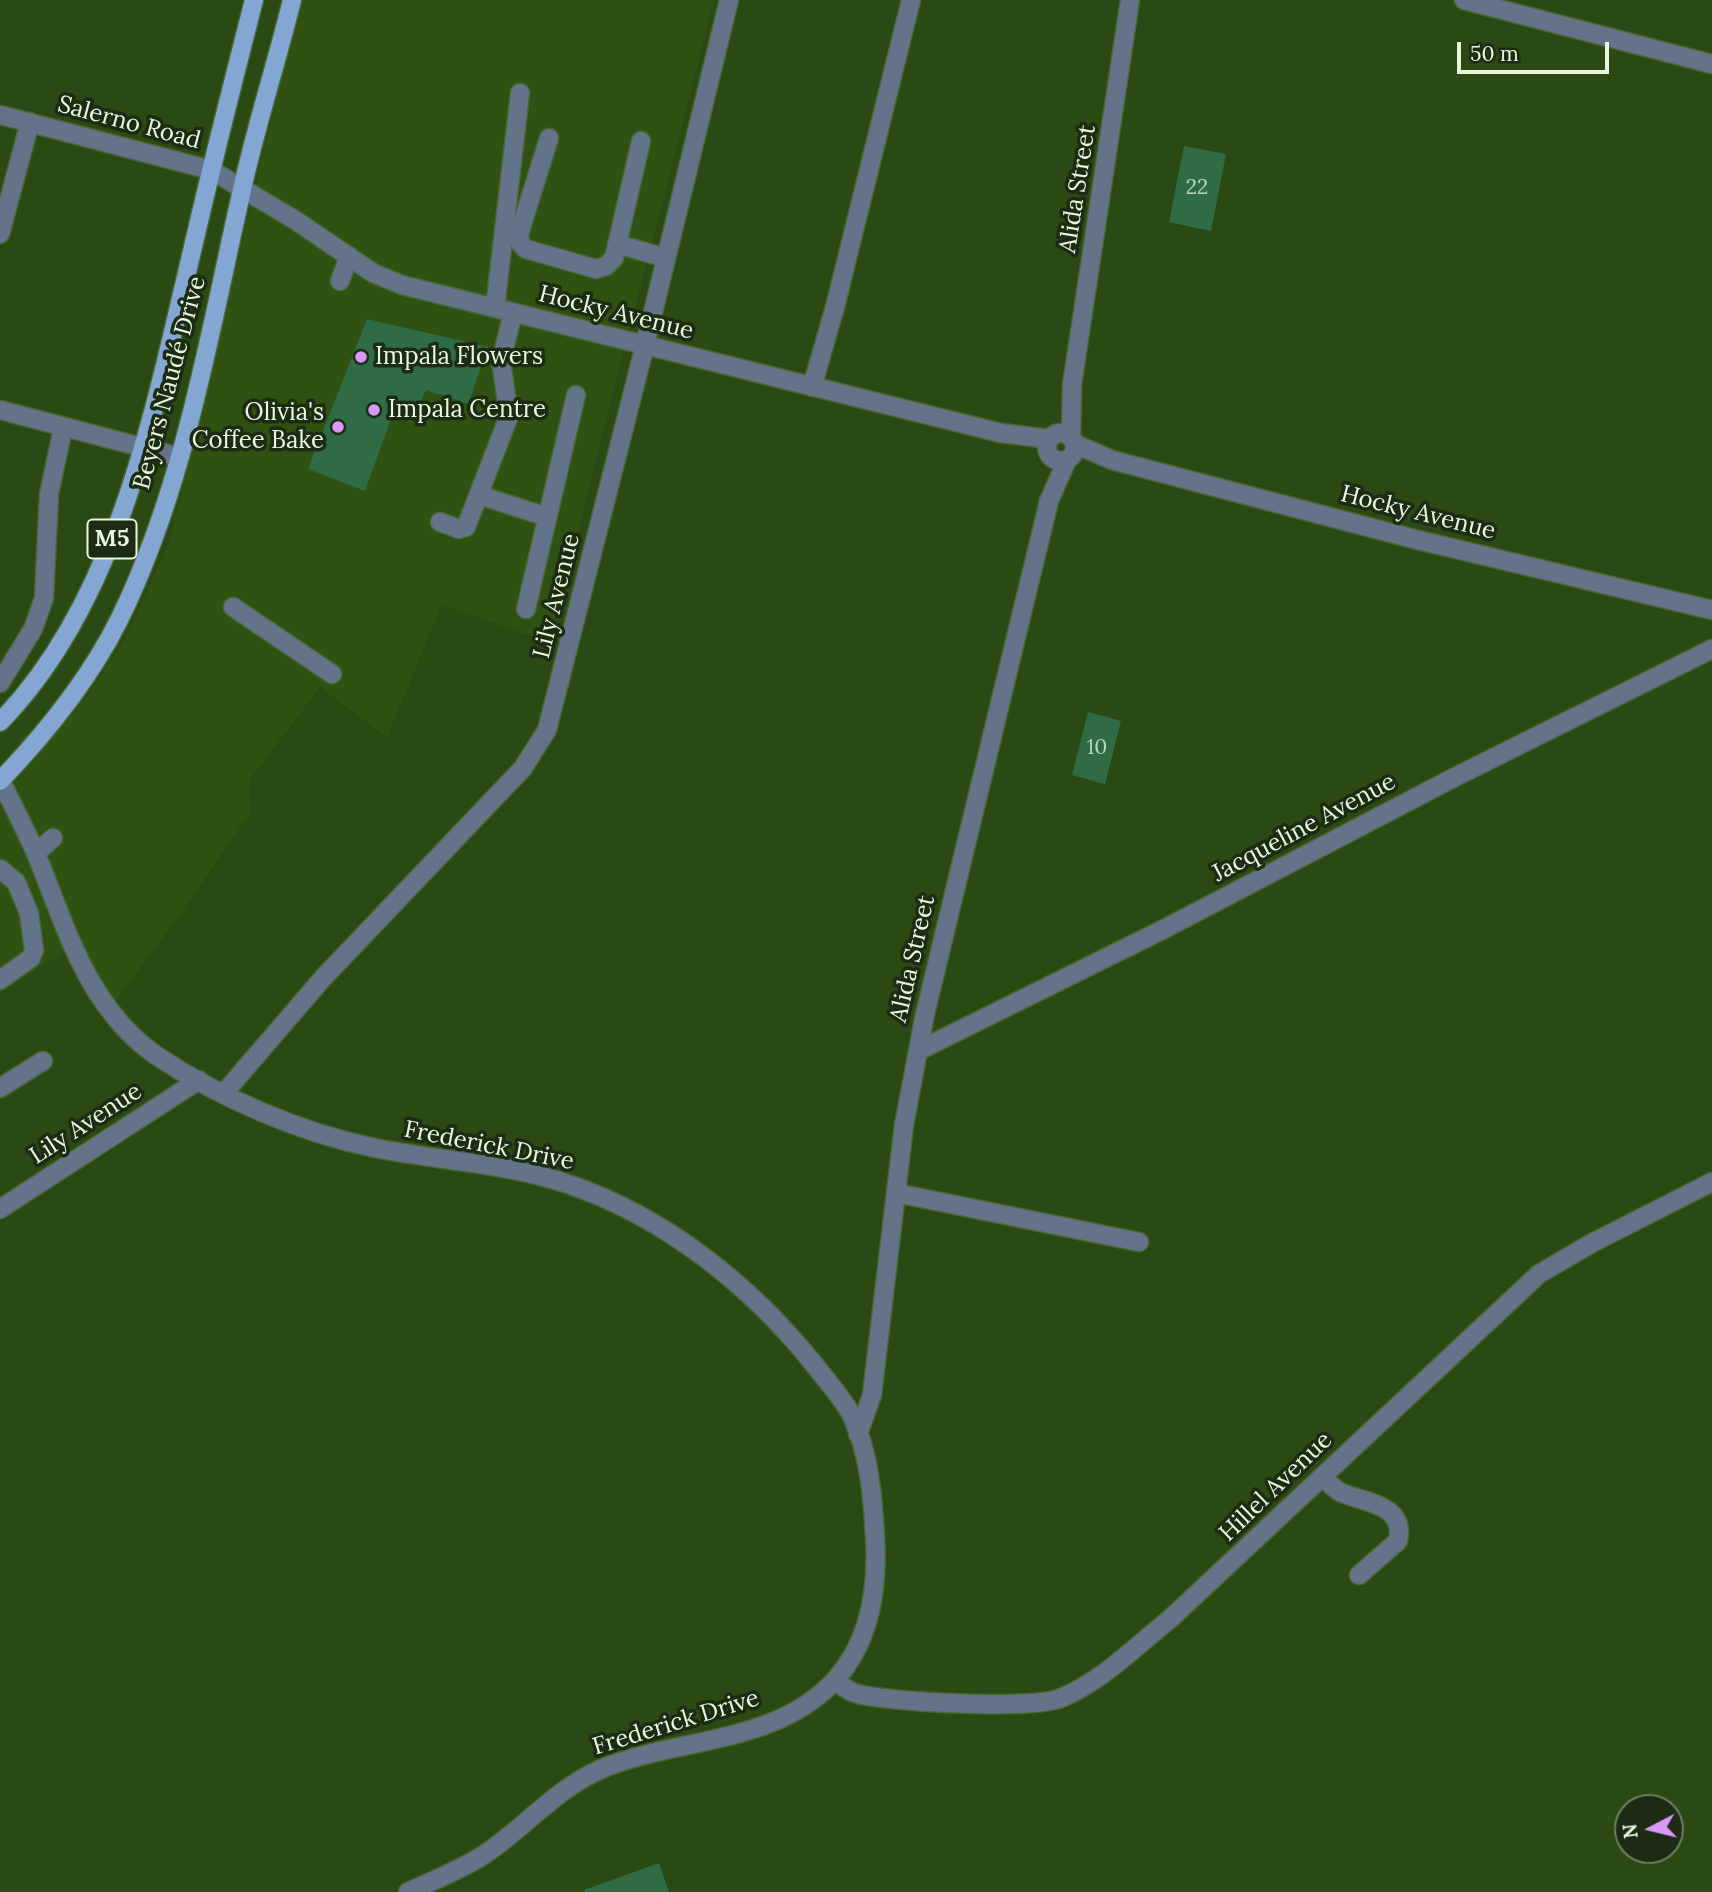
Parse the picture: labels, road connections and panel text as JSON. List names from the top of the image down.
{
  "streets": {
    "main road": ["Beyers Naudé Drive", "M5"],
    "street": [
      "Salerno Road",
      "Alida Street",
      "Hocky Avenue",
      "Lily Avenue",
      "Jacqueline Avenue",
      "Frederick Drive",
      "Hillel Avenue"
    ]
  },
  "crossings": [
    ["Salerno Road", "Hocky Avenue"],
    ["Salerno Road", "Beyers Naudé Drive"],
    ["Alida Street", "Hocky Avenue"],
    ["Alida Street", "Jacqueline Avenue"],
    ["Alida Street", "Frederick Drive"],
    ["Hocky Avenue", "Beyers Naudé Drive"],
    ["Hocky Avenue", "Lily Avenue"],
    ["Beyers Naudé Drive", "Frederick Drive"],
    ["Lily Avenue", "Frederick Drive"],
    ["Frederick Drive", "Hillel Avenue"]
  ],
  "places": ["Impala Flowers", "Impala Centre", "Olivia's Coffee Bake"],
  "house_numbers": ["22", "10"],
  "scale_bar": "50 m",
  "north": "left"
}
